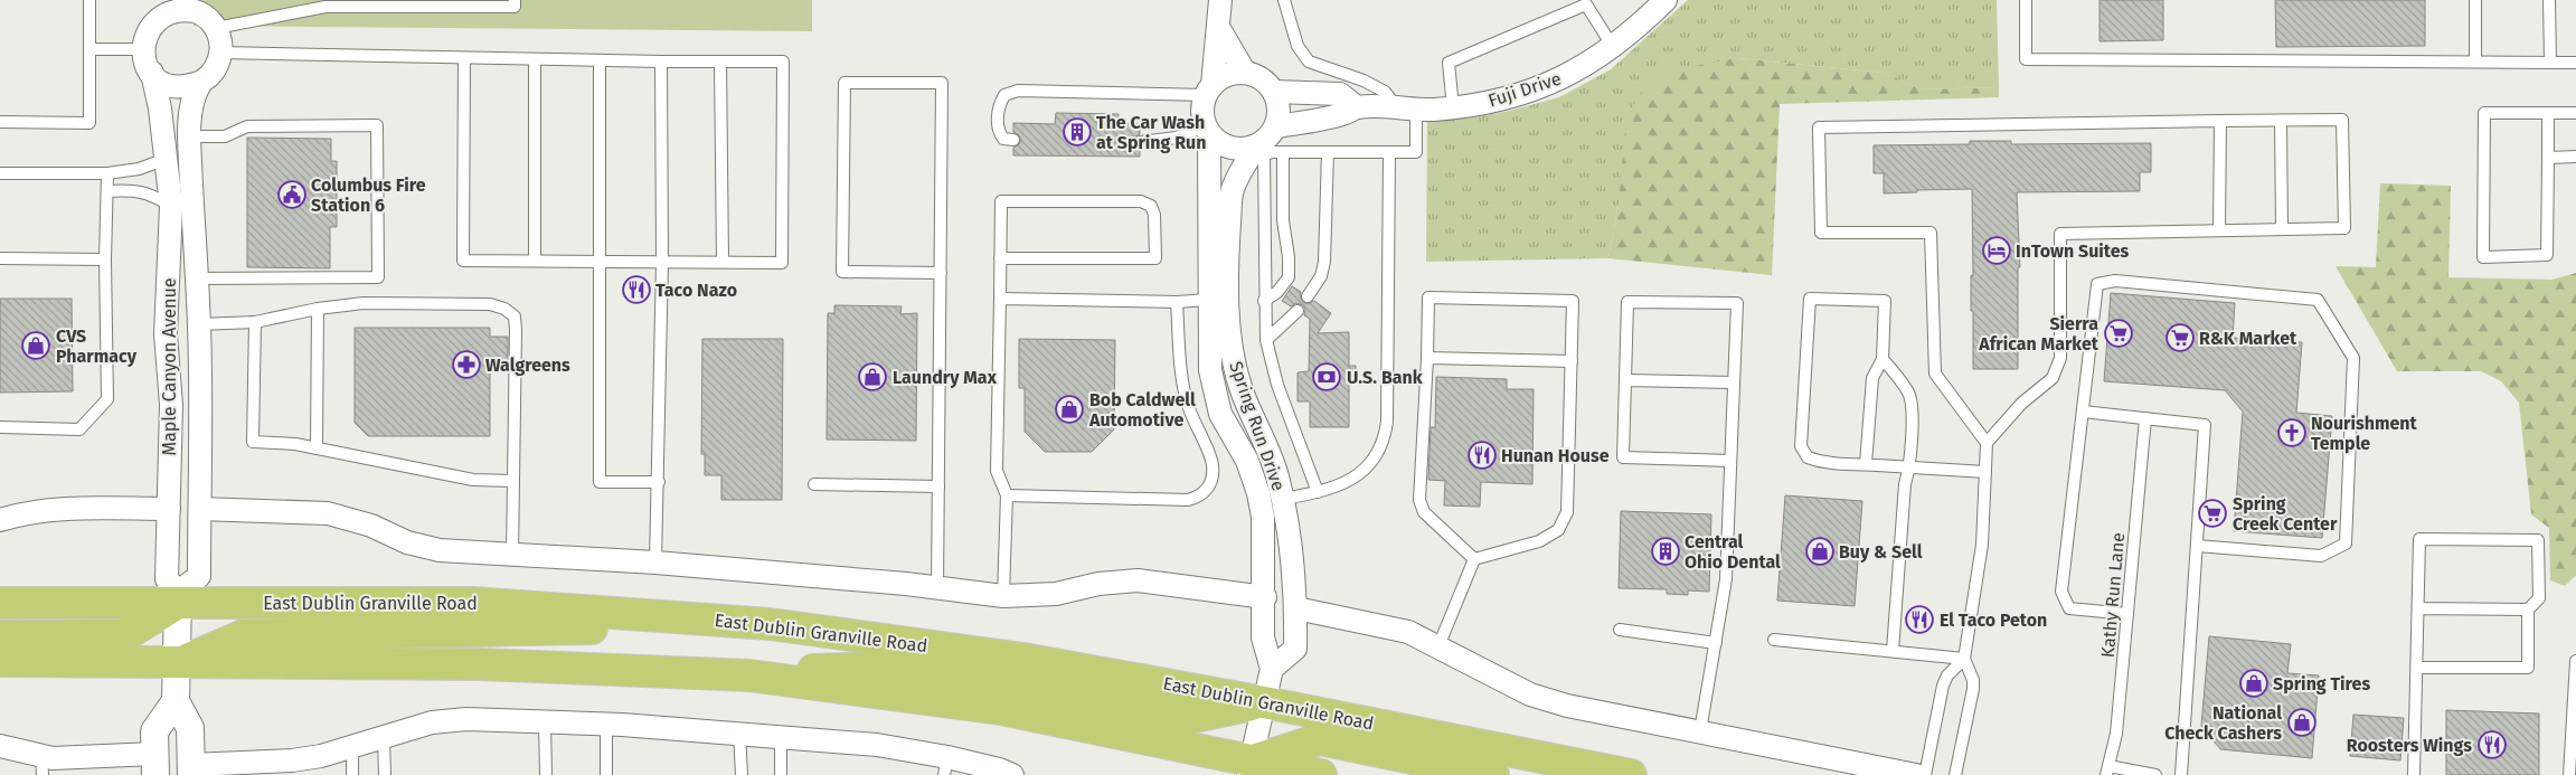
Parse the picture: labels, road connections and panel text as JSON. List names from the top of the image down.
{
  "streets": {
    "main road": ["East Dublin Granville Road"],
    "street": ["Fuji Drive", "Maple Canyon Avenue", "Spring Run Drive"],
    "lane": ["Kathy Run Lane"]
  },
  "crossings": [
    ["Fuji Drive", "Spring Run Drive"],
    ["Maple Canyon Avenue", "East Dublin Granville Road"],
    ["Spring Run Drive", "East Dublin Granville Road"]
  ],
  "places": {
    "building": ["The Car Wash at Spring Run", "Central Ohio Dental"],
    "public building": ["Columbus Fire Station 6"],
    "hotel": ["InTown Suites"],
    "restaurant": [
      "Taco Nazo",
      "Hunan House",
      "El Taco Peton",
      "Roosters Wings"
    ],
    "supermarket": ["Sierra African Market", "R&K Market", "Spring Creek Center"],
    "shop": [
      "CVS Pharmacy",
      "Laundry Max",
      "Bob Caldwell Automotive",
      "Buy & Sell",
      "Spring Tires",
      "National Check Cashers"
    ],
    "pharmacy": ["Walgreens"],
    "bank": ["U.S. Bank"],
    "church": ["Nourishment Temple"]
  }
}
